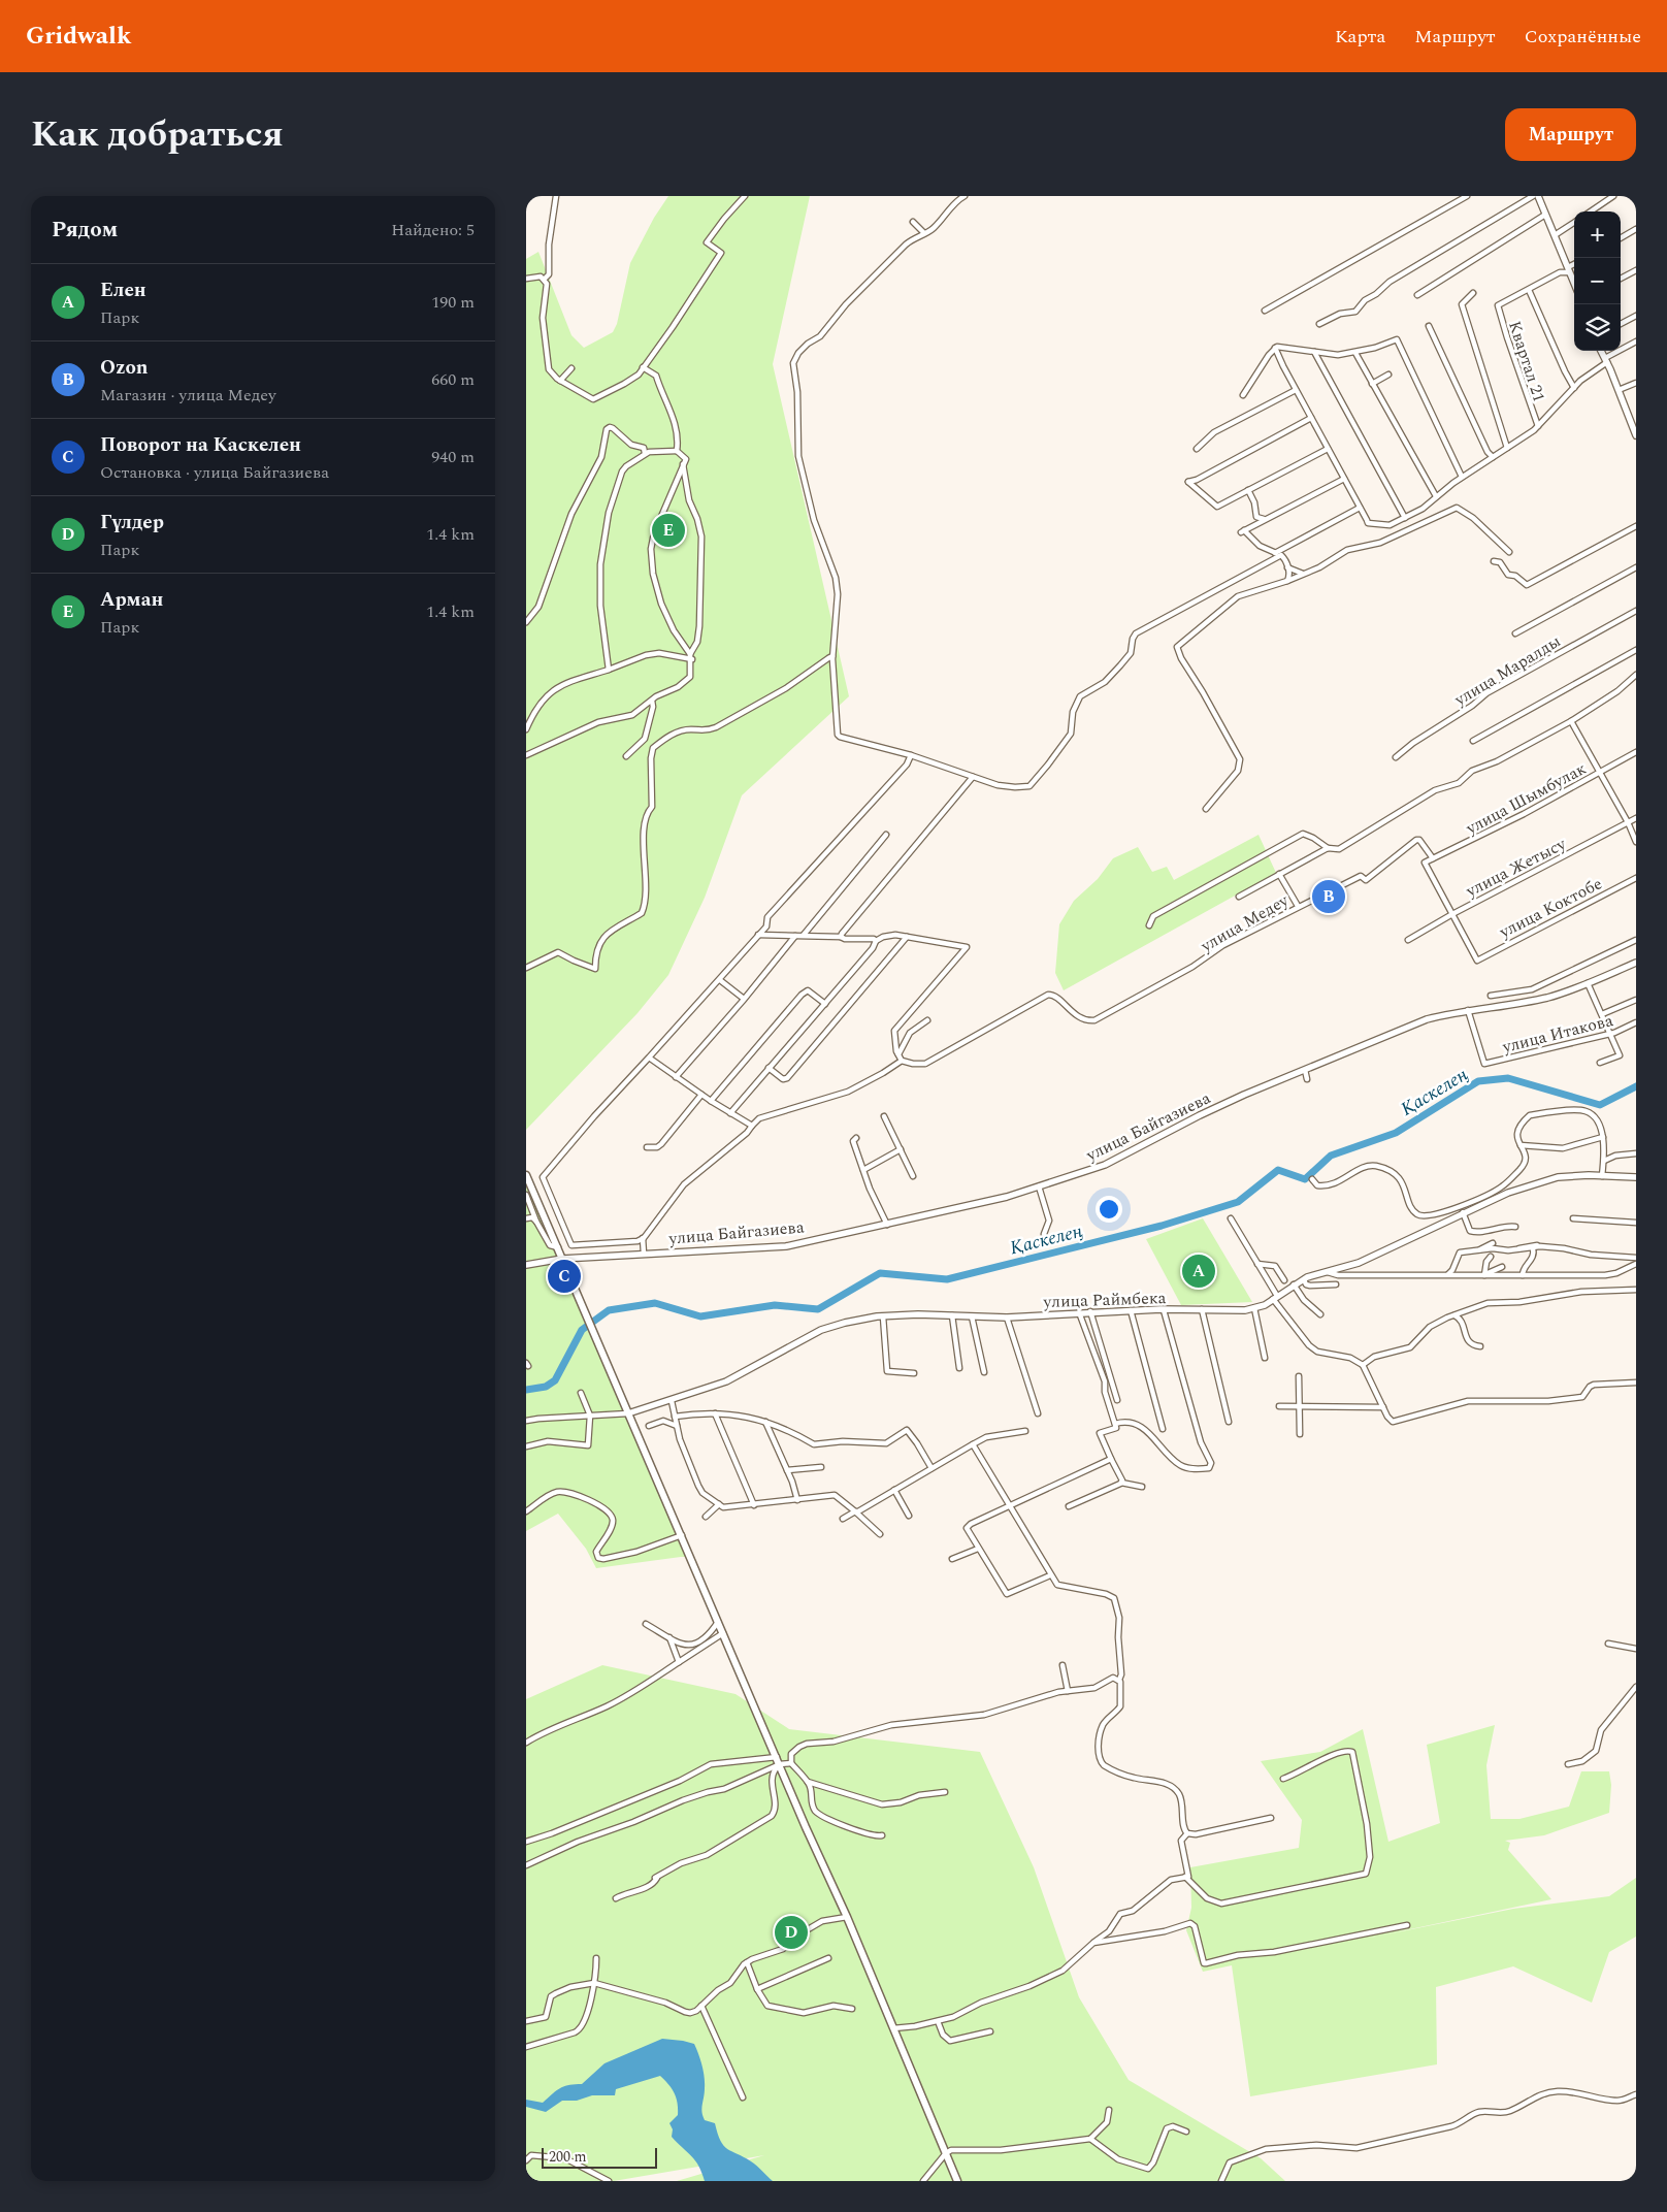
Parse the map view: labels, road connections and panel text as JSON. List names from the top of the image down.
{
  "streets": {
    "street": [
      "Квартал 21",
      "улица Маралды",
      "улица Шымбулак",
      "улица Жетысу",
      "улица Коктобе",
      "улица Медеу",
      "улица Итакова",
      "улица Байгазиева",
      "улица Раймбека"
    ]
  },
  "crossings": [
    ["улица Шымбулак", "улица Жетысу"],
    ["улица Шымбулак", "улица Коктобе"],
    ["улица Шымбулак", "улица Медеу"],
    ["улица Жетысу", "улица Коктобе"],
    ["улица Итакова", "улица Байгазиева"]
  ],
  "water": ["Қаскелең"],
  "scale_bar": "200 m",
  "page": {
    "header": "Gridwalk",
    "nav": ["Карта", "Маршрут", "Сохранённые"],
    "title": "Как добраться",
    "buttons": "Маршрут",
    "heading": ["Рядом", "Найдено: 5"],
    "map_buttons": ["+", "−"],
    "list": [
      {
        "mark": "A",
        "name": "Елен",
        "note": "Парк",
        "value": "190 m"
      },
      {
        "mark": "B",
        "name": "Ozon",
        "note": "Магазин · улица Медеу",
        "value": "660 m"
      },
      {
        "mark": "C",
        "name": "Поворот на Каскелен",
        "note": "Остановка · улица Байгазиева",
        "value": "940 m"
      },
      {
        "mark": "D",
        "name": "Гүлдер",
        "note": "Парк",
        "value": "1.4 km"
      },
      {
        "mark": "E",
        "name": "Арман",
        "note": "Парк",
        "value": "1.4 km"
      }
    ],
    "pins": [
      "E",
      "B",
      "A",
      "C",
      "D"
    ],
    "scale": "200 m"
  }
}
